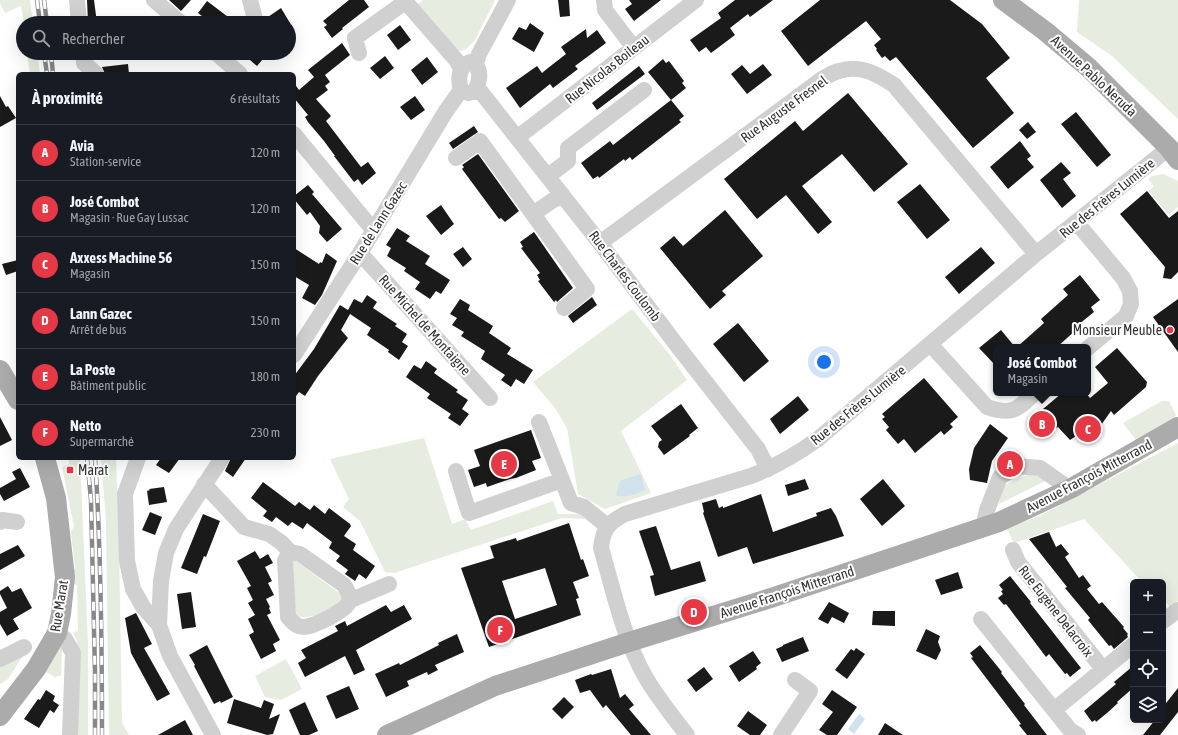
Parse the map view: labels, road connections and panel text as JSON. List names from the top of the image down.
{
  "streets": {
    "main road": ["Avenue Pablo Neruda", "Avenue François Mitterrand", "Rue Marat"],
    "street": [
      "Rue Nicolas Boileau",
      "Rue Auguste Fresnel",
      "Rue des Frères Lumière",
      "Rue de Lann Gazec",
      "Rue Charles Coulomb",
      "Rue Michel de Montaigne",
      "Rue Eugène Delacroix"
    ]
  },
  "crossings": [
    ["Rue Nicolas Boileau", "Rue Charles Coulomb"],
    ["Avenue Pablo Neruda", "Rue des Frères Lumière"],
    ["Rue Auguste Fresnel", "Rue des Frères Lumière"],
    ["Rue Auguste Fresnel", "Rue Charles Coulomb"],
    ["Rue des Frères Lumière", "Rue Charles Coulomb"],
    ["Rue de Lann Gazec", "Rue Charles Coulomb"],
    ["Rue de Lann Gazec", "Rue Michel de Montaigne"]
  ],
  "places": {
    "other": ["Monsieur Meuble"],
    "transit": ["Marat"]
  },
  "page": {
    "search": "Rechercher",
    "heading": ["À proximité", "6 résultats"],
    "list": [
      {
        "mark": "A",
        "name": "Avia",
        "note": "Station-service",
        "value": "120 m"
      },
      {
        "mark": "B",
        "name": "José Combot",
        "note": "Magasin · Rue Gay Lussac",
        "value": "120 m"
      },
      {
        "mark": "C",
        "name": "Axxess Machine 56",
        "note": "Magasin",
        "value": "150 m"
      },
      {
        "mark": "D",
        "name": "Lann Gazec",
        "note": "Arrêt de bus",
        "value": "150 m"
      },
      {
        "mark": "E",
        "name": "La Poste",
        "note": "Bâtiment public",
        "value": "180 m"
      },
      {
        "mark": "F",
        "name": "Netto",
        "note": "Supermarché",
        "value": "230 m"
      }
    ],
    "popup": ["José Combot", "Magasin"],
    "pins": [
      "B",
      "C",
      "A",
      "E",
      "D",
      "F"
    ],
    "map_buttons": ["+", "−"]
  }
}
